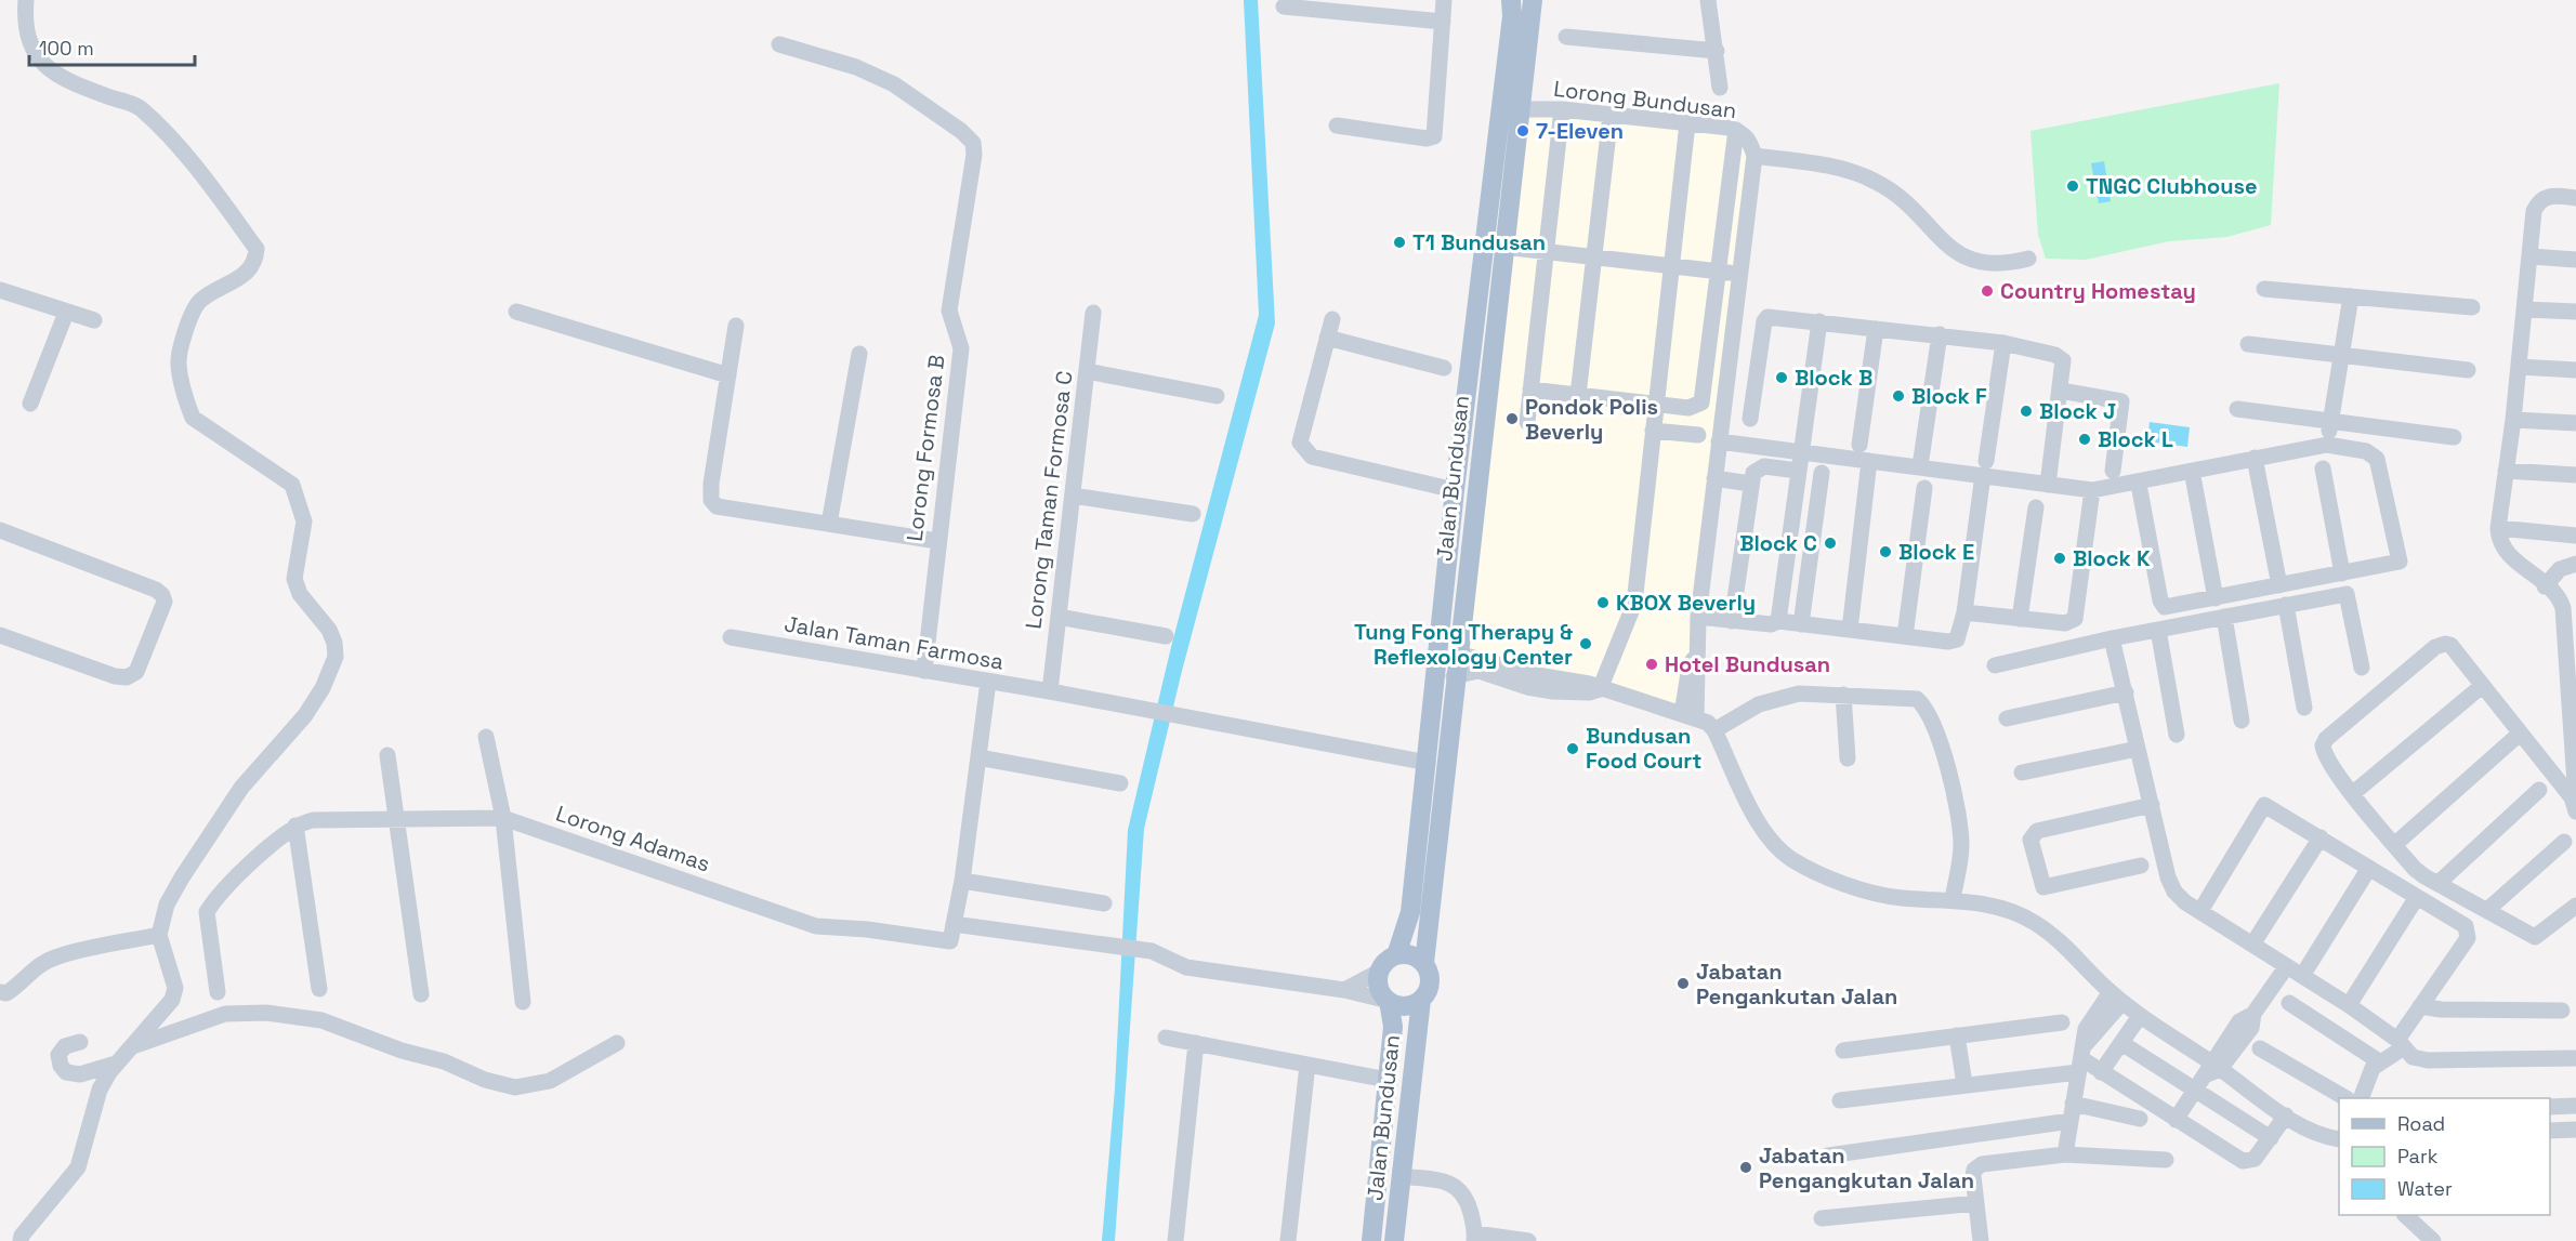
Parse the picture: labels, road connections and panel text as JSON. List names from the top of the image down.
{
  "streets": {
    "main road": ["Jalan Bundusan"],
    "street": [
      "Lorong Bundusan",
      "Lorong Formosa B",
      "Lorong Taman Formosa C",
      "Jalan Taman Farmosa",
      "Lorong Adamas"
    ]
  },
  "crossings": [
    ["Lorong Bundusan", "Jalan Bundusan"],
    ["Lorong Formosa B", "Jalan Taman Farmosa"],
    ["Jalan Bundusan", "Jalan Taman Farmosa"],
    ["Lorong Taman Formosa C", "Jalan Taman Farmosa"]
  ],
  "places": [
    "7-Eleven",
    "TNGC Clubhouse",
    "T1 Bundusan",
    "Country Homestay",
    "Block B",
    "Block F",
    "Block J",
    "Pondok Polis Beverly",
    "Block L",
    "Block C",
    "Block E",
    "Block K",
    "KBOX Beverly",
    "Tung Fong Therapy & Reflexology Center",
    "Hotel Bundusan",
    "Bundusan Food Court",
    "Jabatan Pengankutan Jalan",
    "Jabatan Pengangkutan Jalan"
  ],
  "legend": ["Road", "Park", "Water"],
  "scale_bar": "100 m"
}
